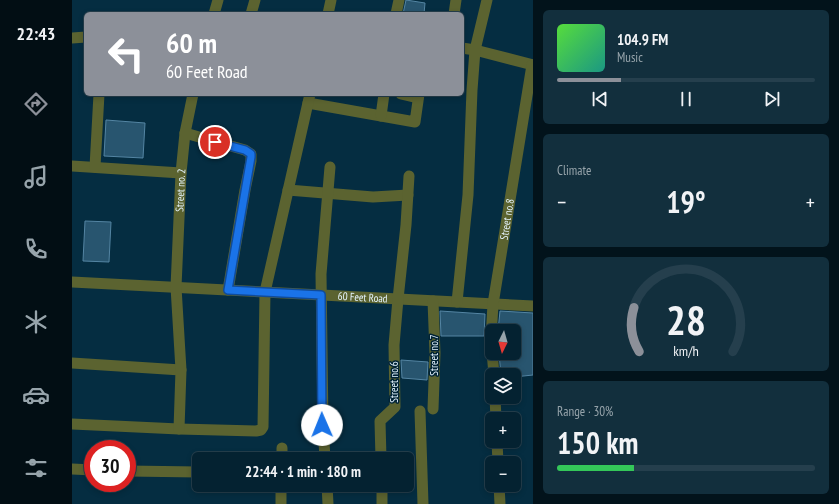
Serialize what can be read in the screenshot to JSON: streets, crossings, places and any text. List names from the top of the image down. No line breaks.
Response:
{"streets":{"street":["Street no. 2","Street no.8","60 Feet Road","Street no.7","Street no.6"]},"crossings":[["Street no. 2","60 Feet Road"],["Street no.8","60 Feet Road"],["60 Feet Road","Street no.7"],["60 Feet Road","Street no.6"]],"north":"bottom","page":{"tabs":"22:43","turn":["60 m","60 Feet Road"],"song":["104.9 FM","Music"],"tile":["Climate",["Range · 30%","150 km"]],"heat":["−","19°","+"],"map_buttons":["+","−"],"limit":"30","trip":"22:44 · 1 min · 180 m","gauge":["28","km/h"]}}
